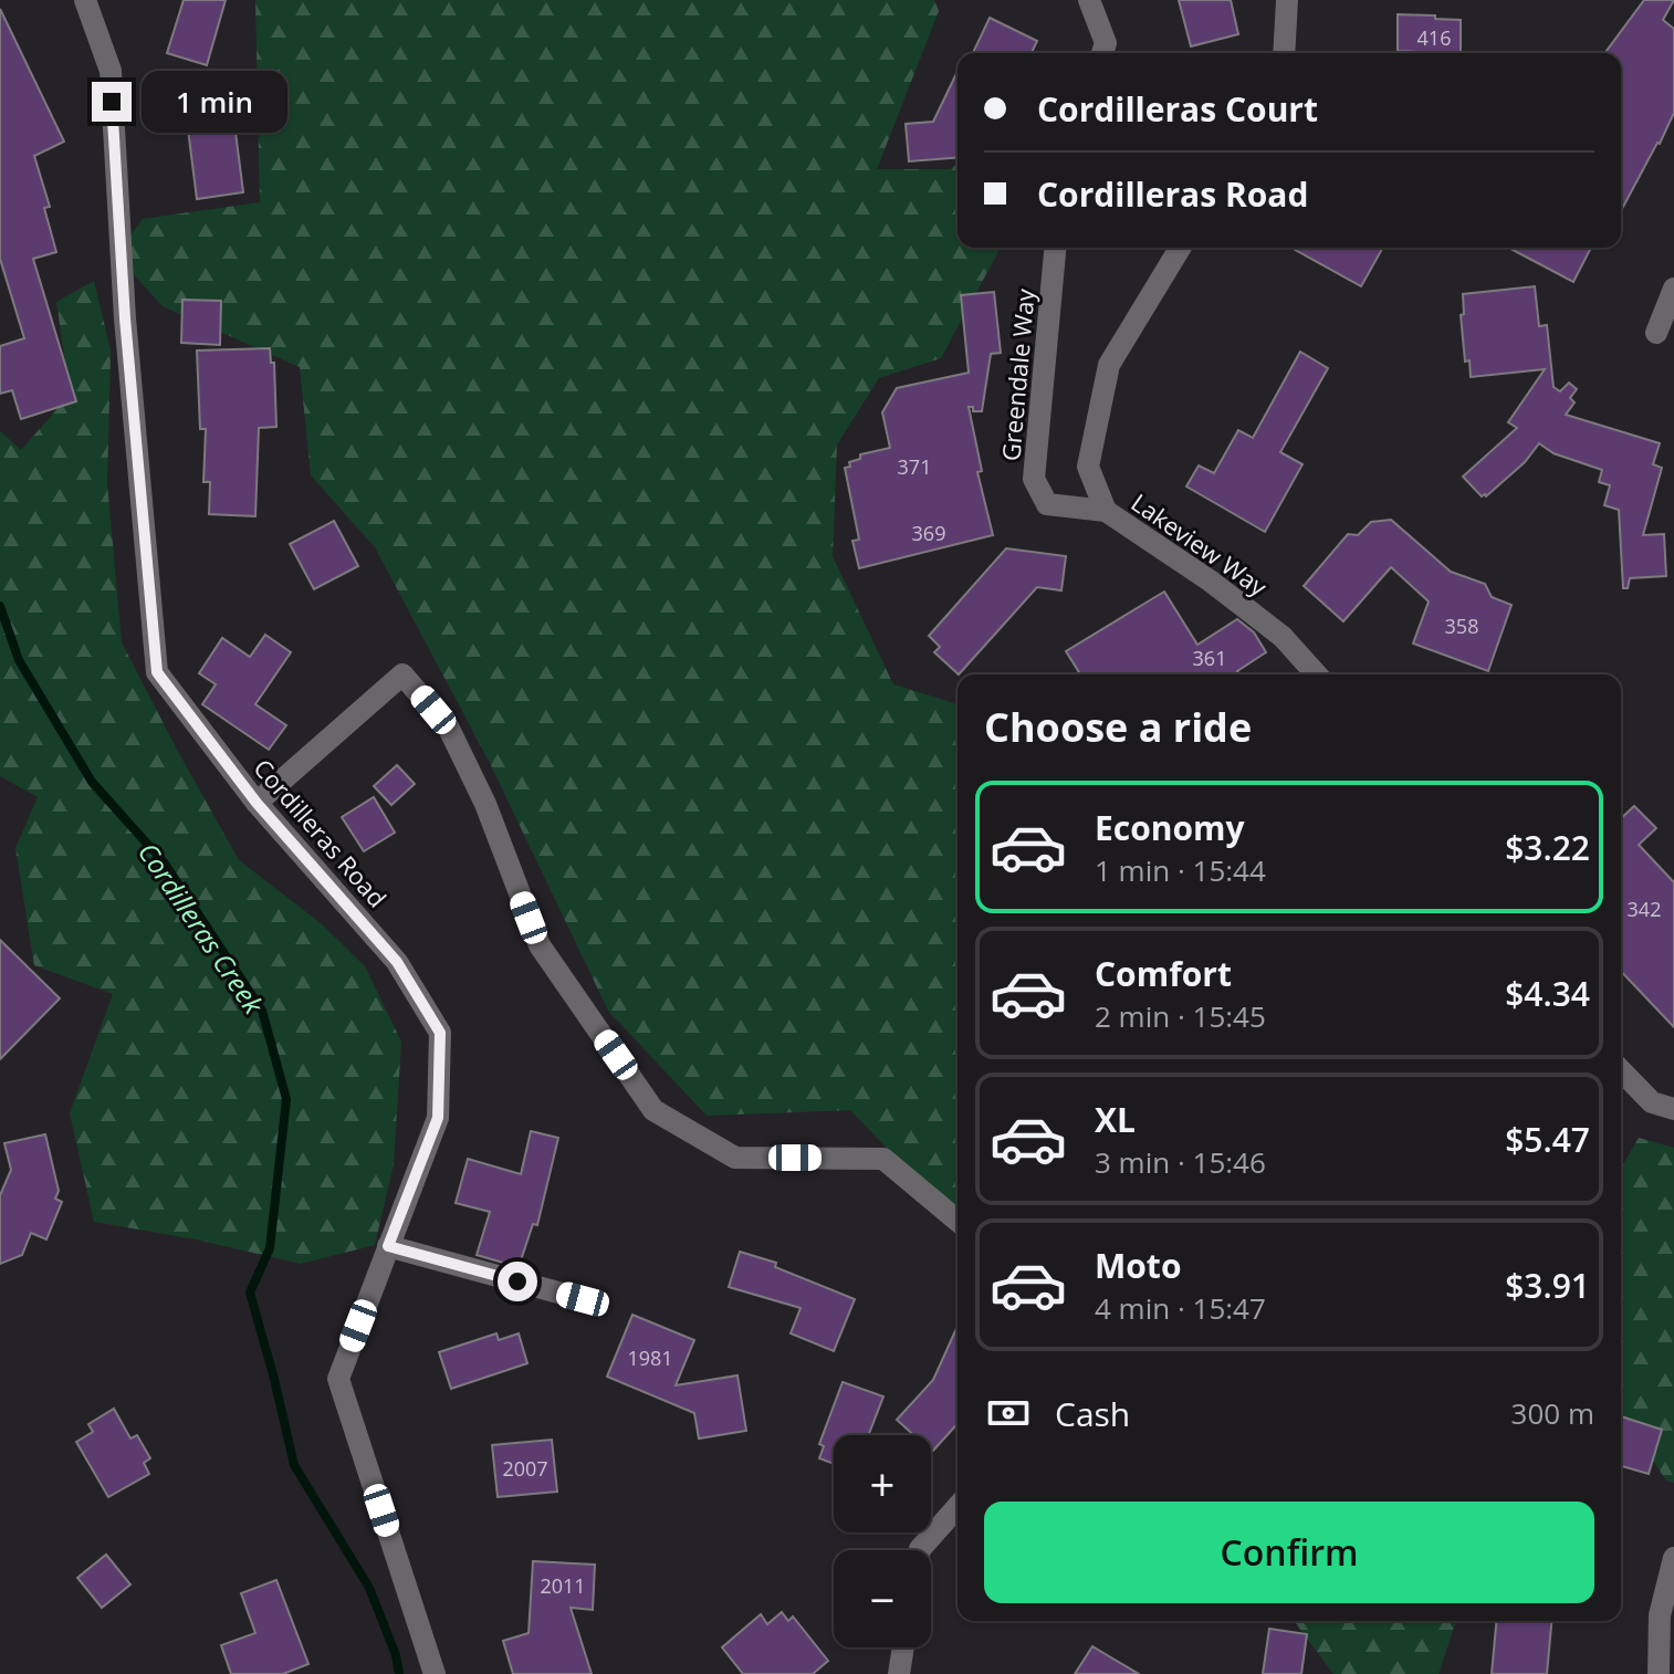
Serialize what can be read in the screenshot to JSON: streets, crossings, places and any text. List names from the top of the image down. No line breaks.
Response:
{"streets":{"street":["Greendale Way","Lakeview Way","Cordilleras Road"]},"crossings":[["Greendale Way","Lakeview Way"]],"water":["Cordilleras Creek"],"house_numbers":["416","371","369","358","361","342","1981","2007","2011"],"page":{"banner":["Cordilleras Court","Cordilleras Road"],"bubble":"1 min","heading":"Choose a ride","list":[{"name":"Economy","note":"1 min · 15:44","value":"$3.22"},{"name":"Comfort","note":"2 min · 15:45","value":"$4.34"},{"name":"XL","note":"3 min · 15:46","value":"$5.47"},{"name":"Moto","note":"4 min · 15:47","value":"$3.91"}],"pay":["Cash","300 m"],"map_buttons":["+","−"],"buttons":"Confirm"}}
